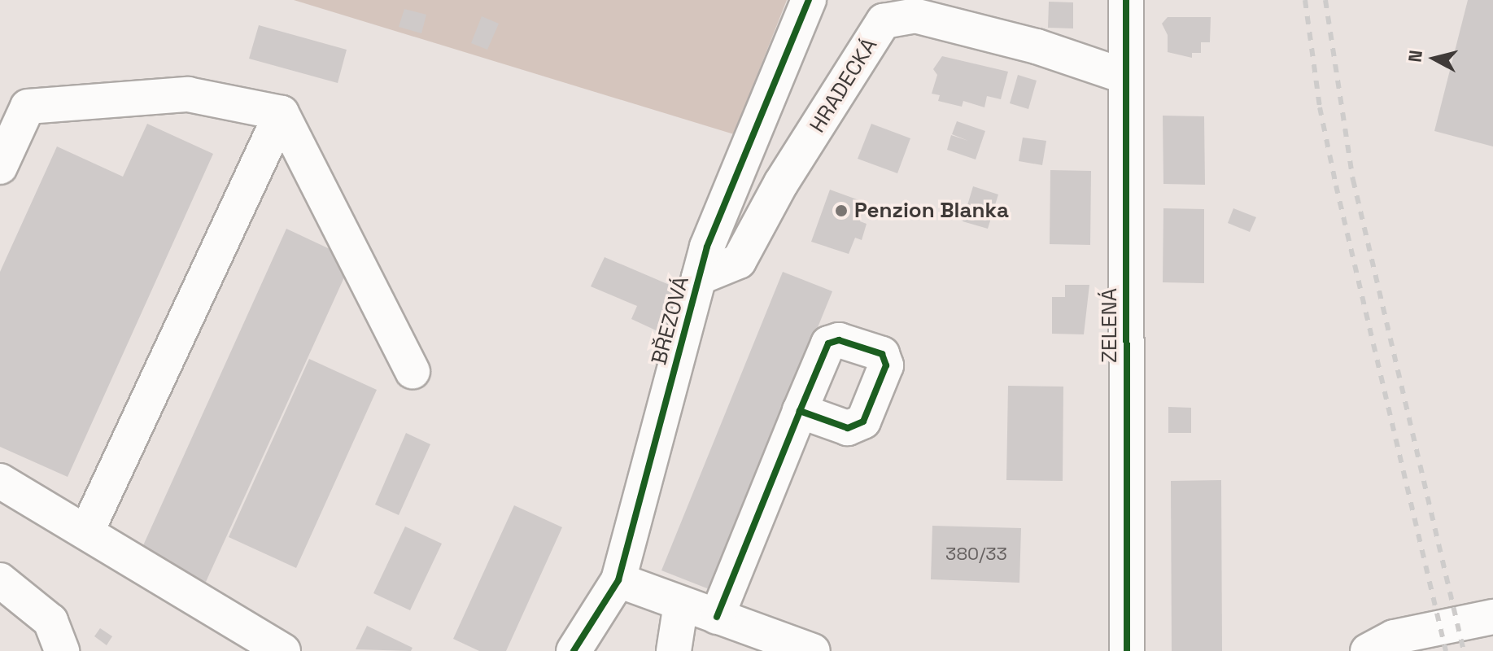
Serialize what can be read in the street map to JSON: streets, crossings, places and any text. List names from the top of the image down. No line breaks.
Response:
{"streets":{"street":["HRADECKÁ","BŘEZOVÁ","ZELENÁ"]},"crossings":[["HRADECKÁ","BŘEZOVÁ"],["HRADECKÁ","ZELENÁ"]],"places":["Penzion Blanka"],"house_numbers":["380/33"],"north":"left"}
